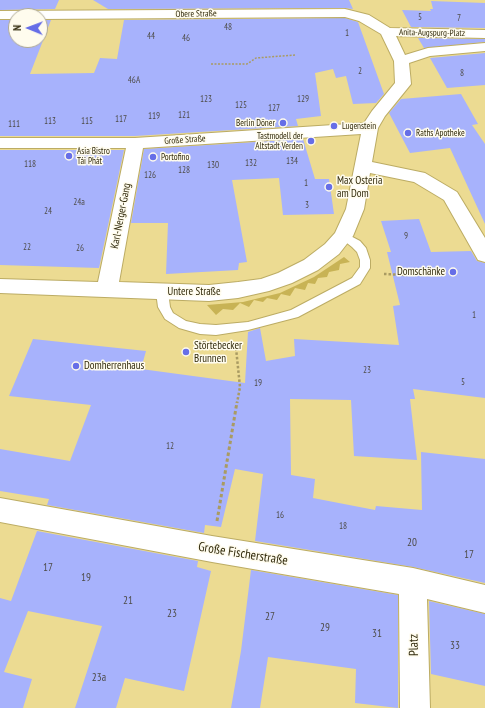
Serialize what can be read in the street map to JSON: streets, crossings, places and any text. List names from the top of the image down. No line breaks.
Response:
{"streets":{"street":["Obere Straße","Anita-Augspurg-Platz","Große Straße","Karl-Nerger-Gang","Untere Straße","Große Fischerstraße","Platz"]},"crossings":[["Obere Straße","Anita-Augspurg-Platz"],["Anita-Augspurg-Platz","Große Straße"],["Große Straße","Karl-Nerger-Gang"],["Karl-Nerger-Gang","Untere Straße"],["Große Fischerstraße","Platz"]],"places":["Berlin Döner","Lugenstein","Raths Apotheke","Tastmodell der Altstadt Verden","Asia Bistro Tái Phát","Portofino","Max Osteria am Dom","Domschänke","Störtebecker Brunnen","Domherrenhaus"],"house_numbers":["5","7","48","1","44","46","2","8","46A","123","129","125","127","121","119","117","113","115","111","134","132","118","130","128","126","1","24a","3","24","9","22","26","1","23","5","19","12","16","18","20","17","17","19","21","23","27","29","31","33","23a"],"north":"left"}
